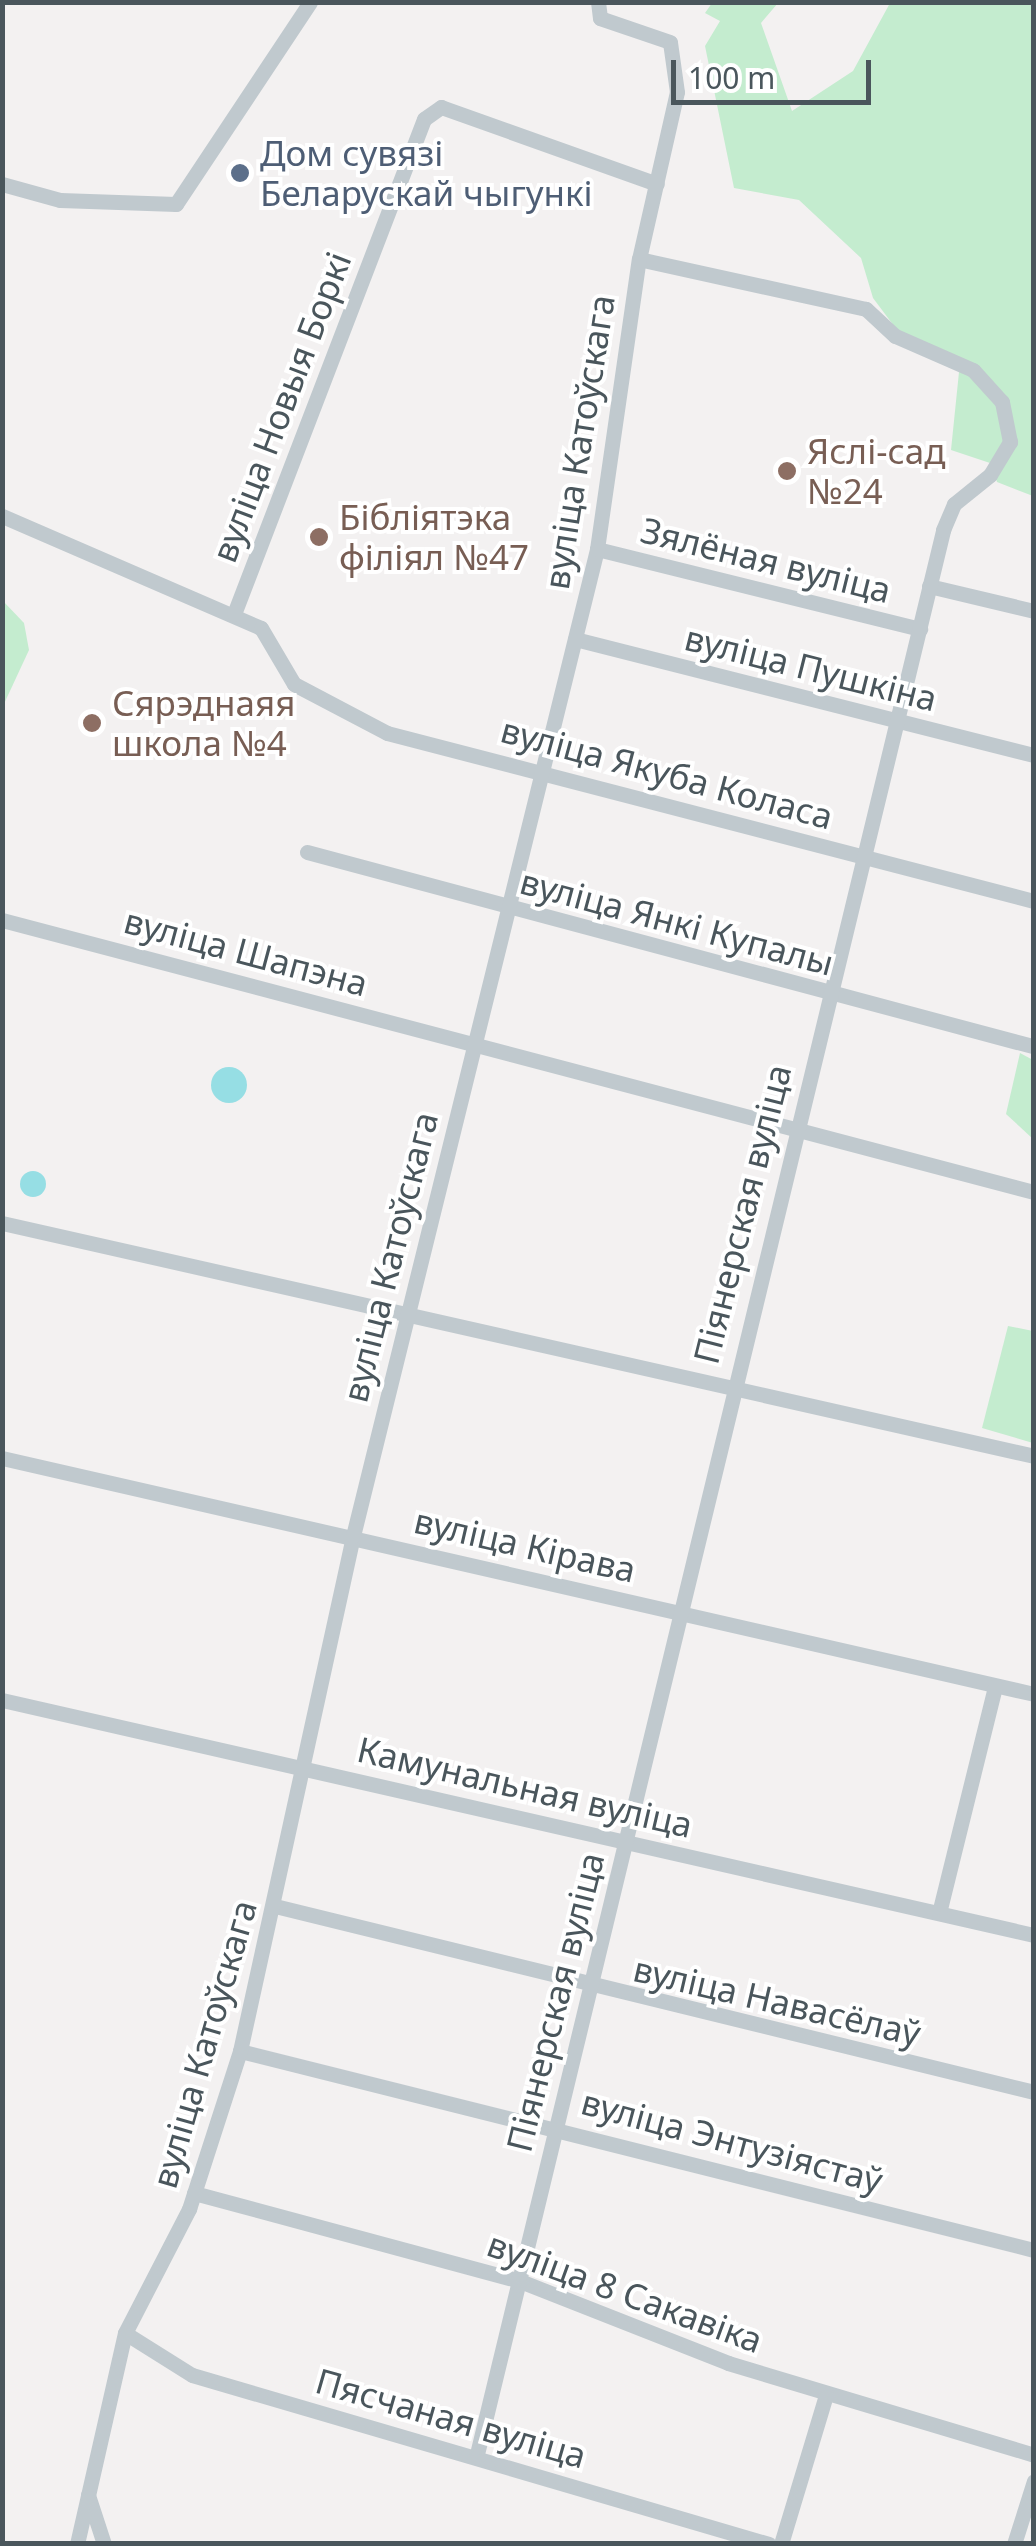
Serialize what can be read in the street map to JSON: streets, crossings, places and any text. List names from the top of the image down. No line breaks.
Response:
{"streets":{"street":["вуліца Новыя Боркі","вуліца Катоўскага","Зялёная вуліца","вуліца Пушкіна","вуліца Якуба Коласа","вуліца Янкі Купалы","вуліца Шапэна","Піянерская вуліца","вуліца Кірава","Камунальная вуліца","вуліца Навасёлаў","вуліца Энтузіястаў","вуліца 8 Сакавіка","Пясчаная вуліца"]},"crossings":[["вуліца Новыя Боркі","вуліца Катоўскага"],["вуліца Новыя Боркі","вуліца Якуба Коласа"],["вуліца Катоўскага","Зялёная вуліца"],["вуліца Катоўскага","вуліца Пушкіна"],["вуліца Катоўскага","вуліца Якуба Коласа"],["вуліца Катоўскага","вуліца Янкі Купалы"],["вуліца Катоўскага","вуліца Шапэна"],["вуліца Катоўскага","Піянерская вуліца"],["вуліца Катоўскага","вуліца Кірава"],["вуліца Катоўскага","Камунальная вуліца"],["вуліца Катоўскага","вуліца Навасёлаў"],["вуліца Катоўскага","вуліца Энтузіястаў"],["вуліца Катоўскага","вуліца 8 Сакавіка"],["вуліца Катоўскага","Пясчаная вуліца"],["Зялёная вуліца","Піянерская вуліца"],["вуліца Пушкіна","Піянерская вуліца"],["вуліца Якуба Коласа","Піянерская вуліца"],["вуліца Янкі Купалы","Піянерская вуліца"],["вуліца Шапэна","Піянерская вуліца"],["Піянерская вуліца","вуліца Кірава"],["Піянерская вуліца","Камунальная вуліца"],["Піянерская вуліца","вуліца Навасёлаў"],["Піянерская вуліца","вуліца Энтузіястаў"],["Піянерская вуліца","вуліца 8 Сакавіка"],["Піянерская вуліца","Пясчаная вуліца"]],"places":["Дом сувязі Беларускай чыгункі","Яслі-сад №24","Бібліятэка філіял №47","Сярэднаяя школа №4"],"scale_bar":"100 m"}
